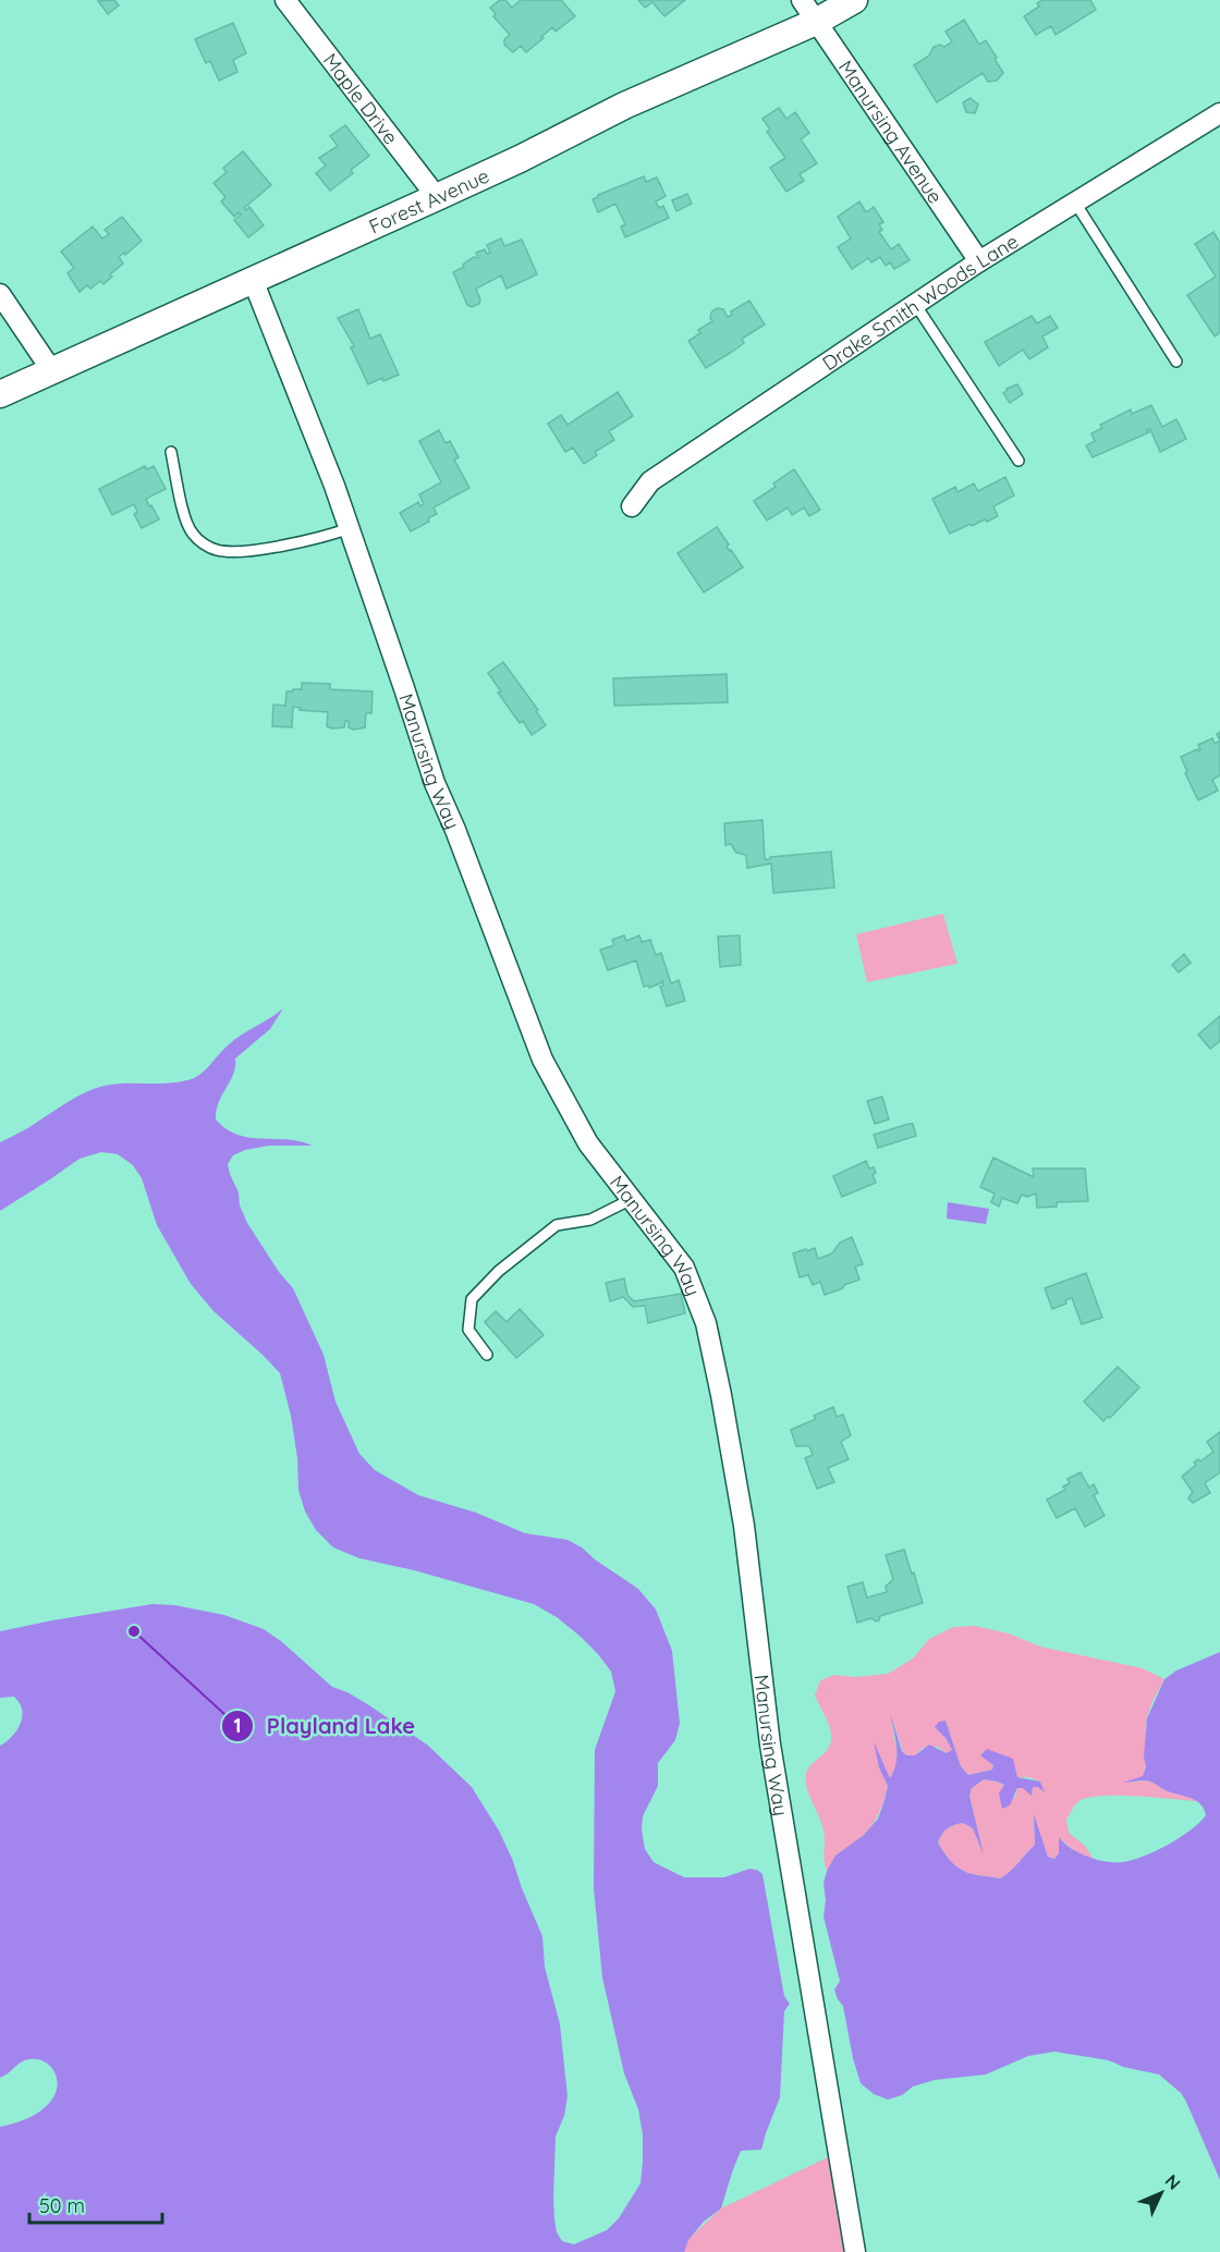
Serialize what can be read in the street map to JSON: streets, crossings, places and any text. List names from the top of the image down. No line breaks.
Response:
{"streets":{"street":["Maple Drive","Manursing Avenue","Forest Avenue","Drake Smith Woods Lane","Manursing Way"]},"crossings":[["Maple Drive","Forest Avenue"],["Manursing Avenue","Forest Avenue"],["Manursing Avenue","Drake Smith Woods Lane"],["Forest Avenue","Manursing Way"]],"places":["Playland Lake"],"scale_bar":"50 m","north":"top right"}
